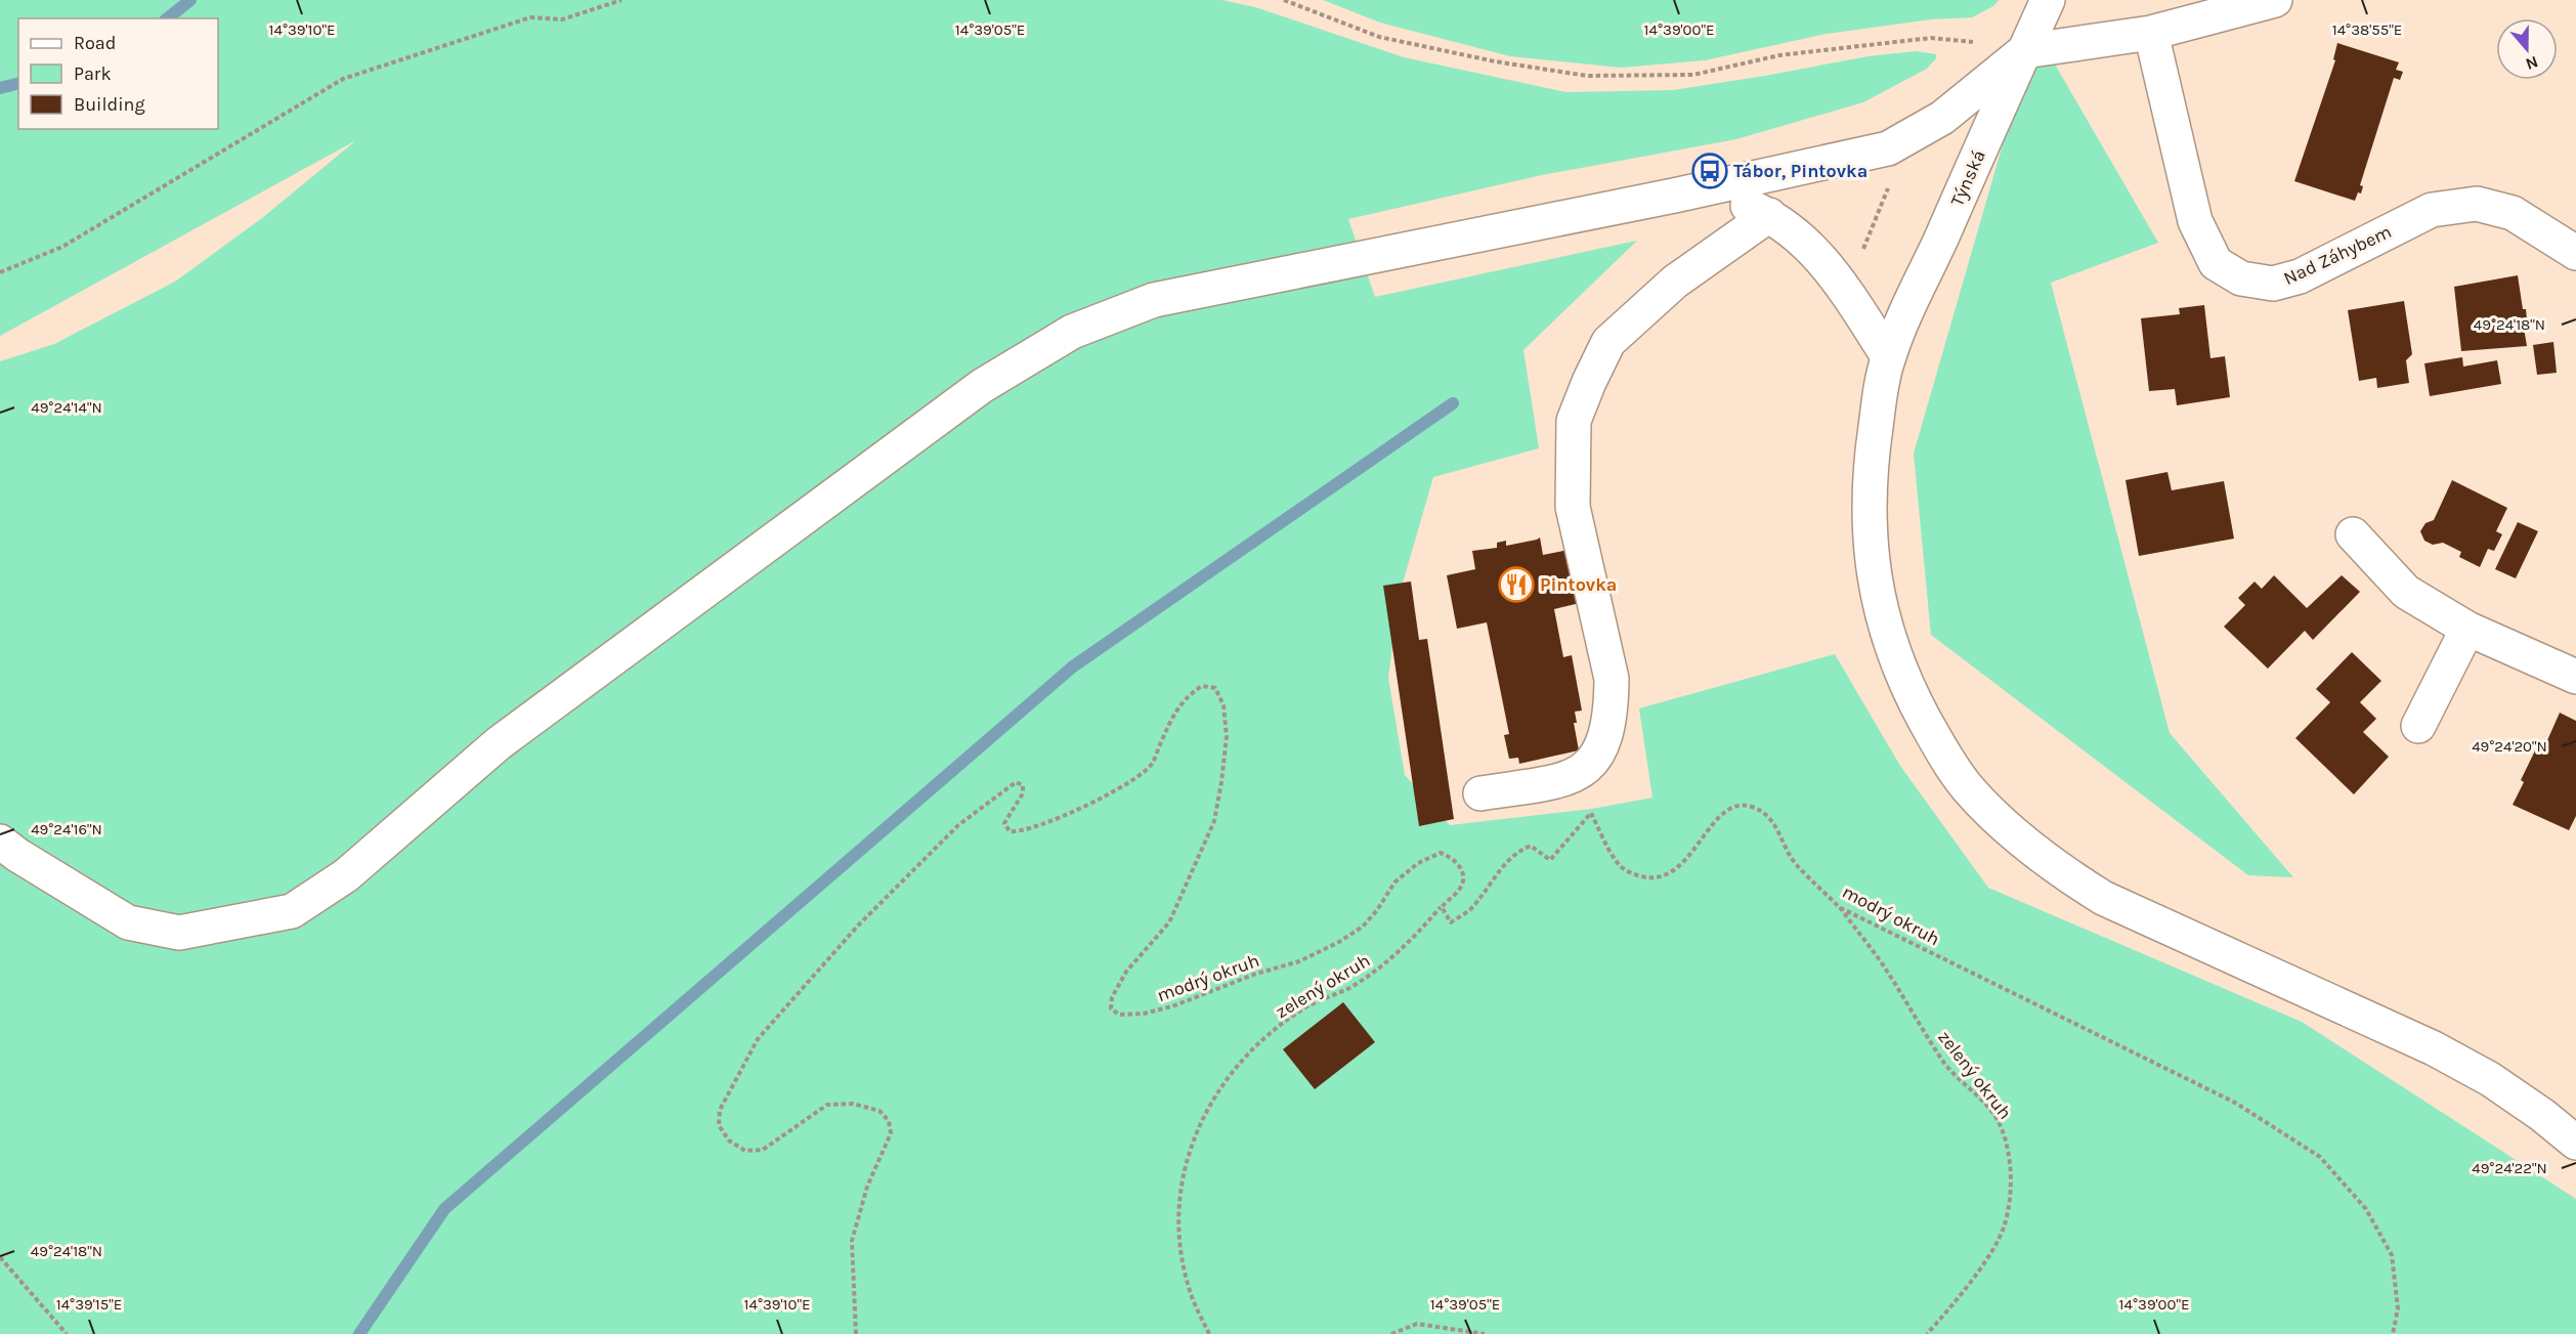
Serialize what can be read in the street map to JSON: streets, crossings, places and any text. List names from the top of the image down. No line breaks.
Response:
{"streets":{"street":["Týnská","Nad Záhybem"],"path":["modrý okruh","zelený okruh"]},"crossings":[["modrý okruh","zelený okruh"]],"places":{"bus stop":["Tábor, Pintovka"],"restaurant":["Pintovka"]},"legend":["Road","Park","Building"],"north":"bottom","coordinates":["14°39'10\"E","14°39'05\"E","14°39'00\"E","14°38'55\"E","49°24'18\"N","49°24'14\"N","49°24'20\"N","49°24'16\"N","49°24'22\"N","14°39'15\"E"]}
